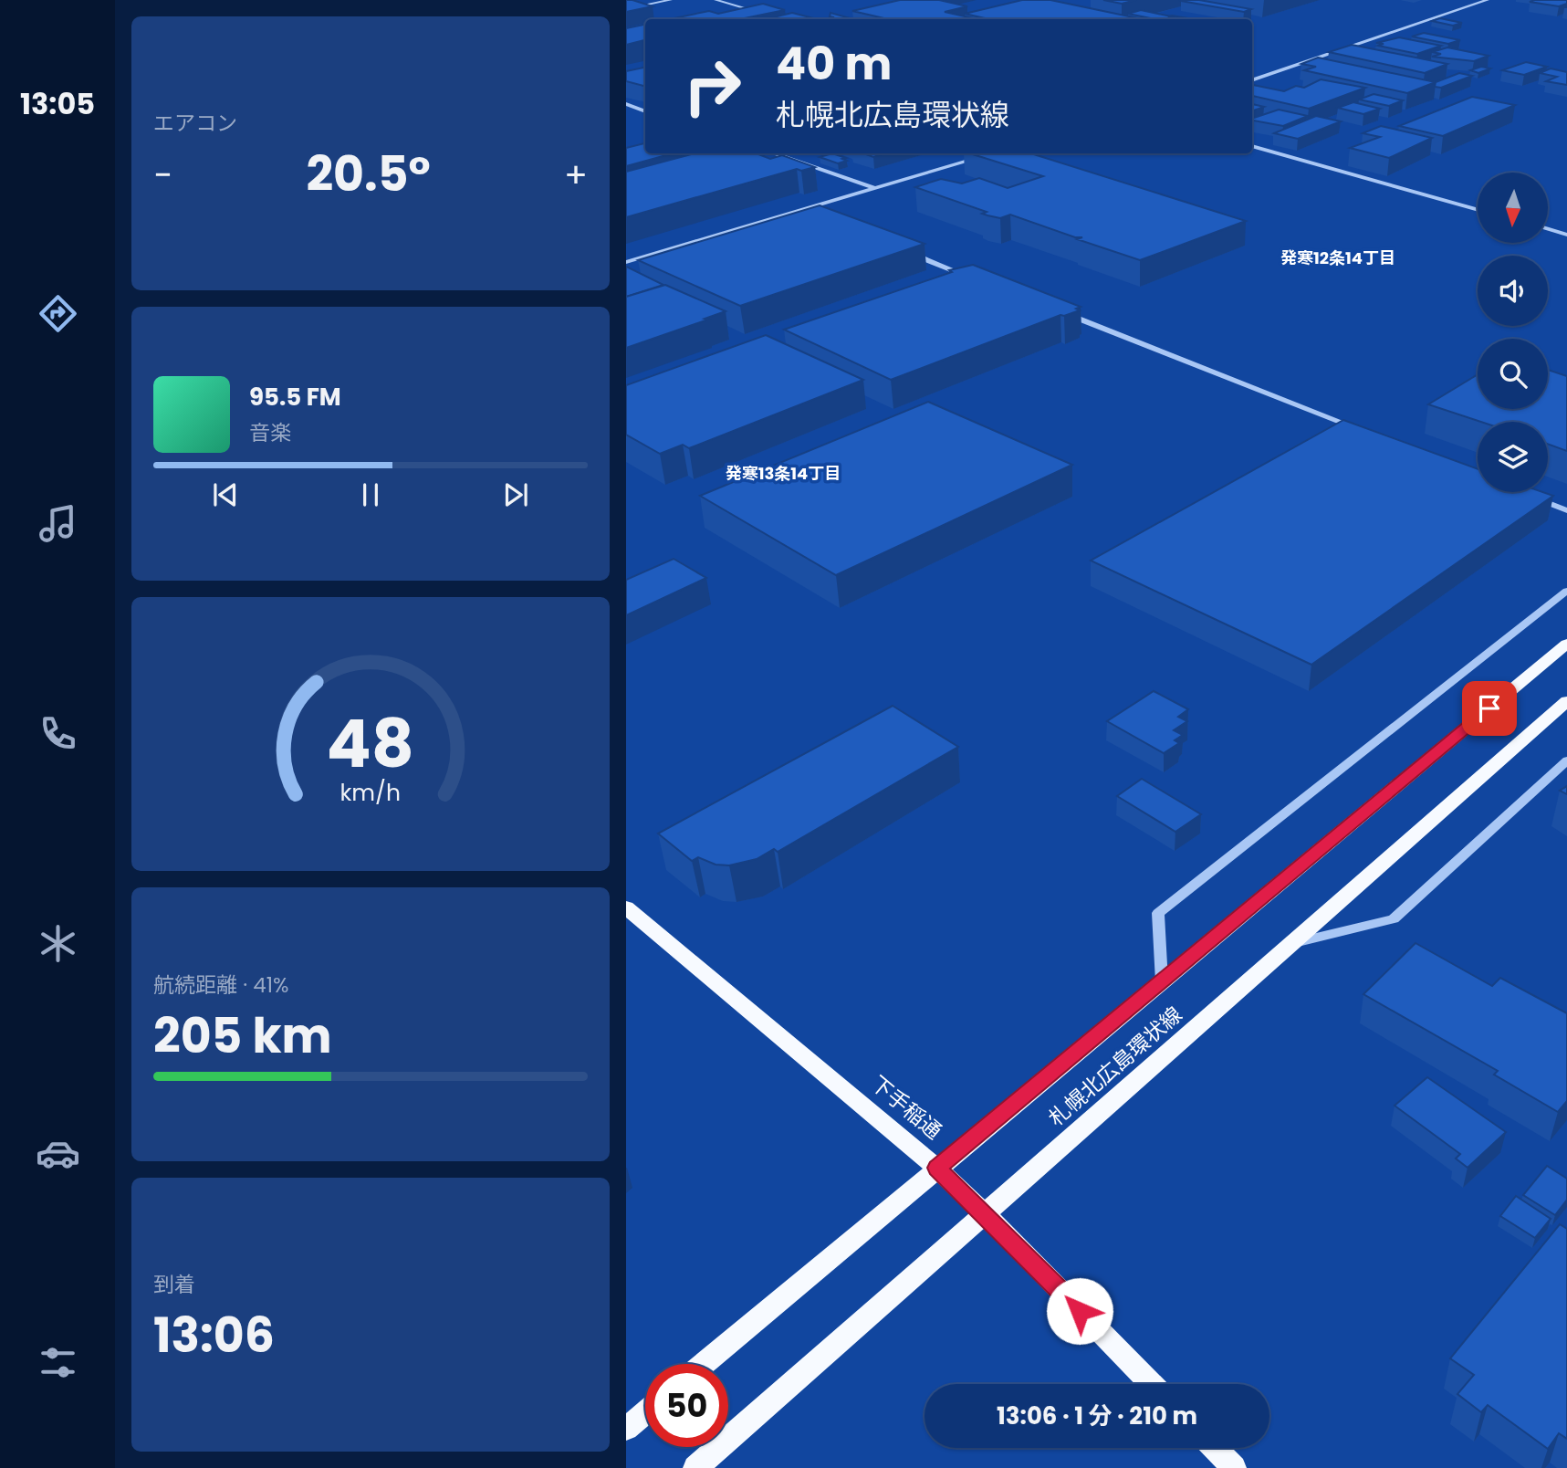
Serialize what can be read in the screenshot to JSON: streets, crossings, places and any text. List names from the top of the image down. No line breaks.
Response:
{"streets":{"main road":["札幌北広島環状線","下手稲通"]},"crossings":[["札幌北広島環状線","下手稲通"]],"districts":["発寒12条14丁目","発寒13条14丁目"],"north":"bottom","page":{"tabs":"13:05","tile":["エアコン",["航続距離 · 41%","205 km"],["到着","13:06"]],"turn":["40 m","札幌北広島環状線"],"heat":["−","20.5°","+"],"song":["95.5 FM","音楽"],"limit":"50","trip":"13:06 · 1 分 · 210 m","gauge":["48","km/h"]}}
